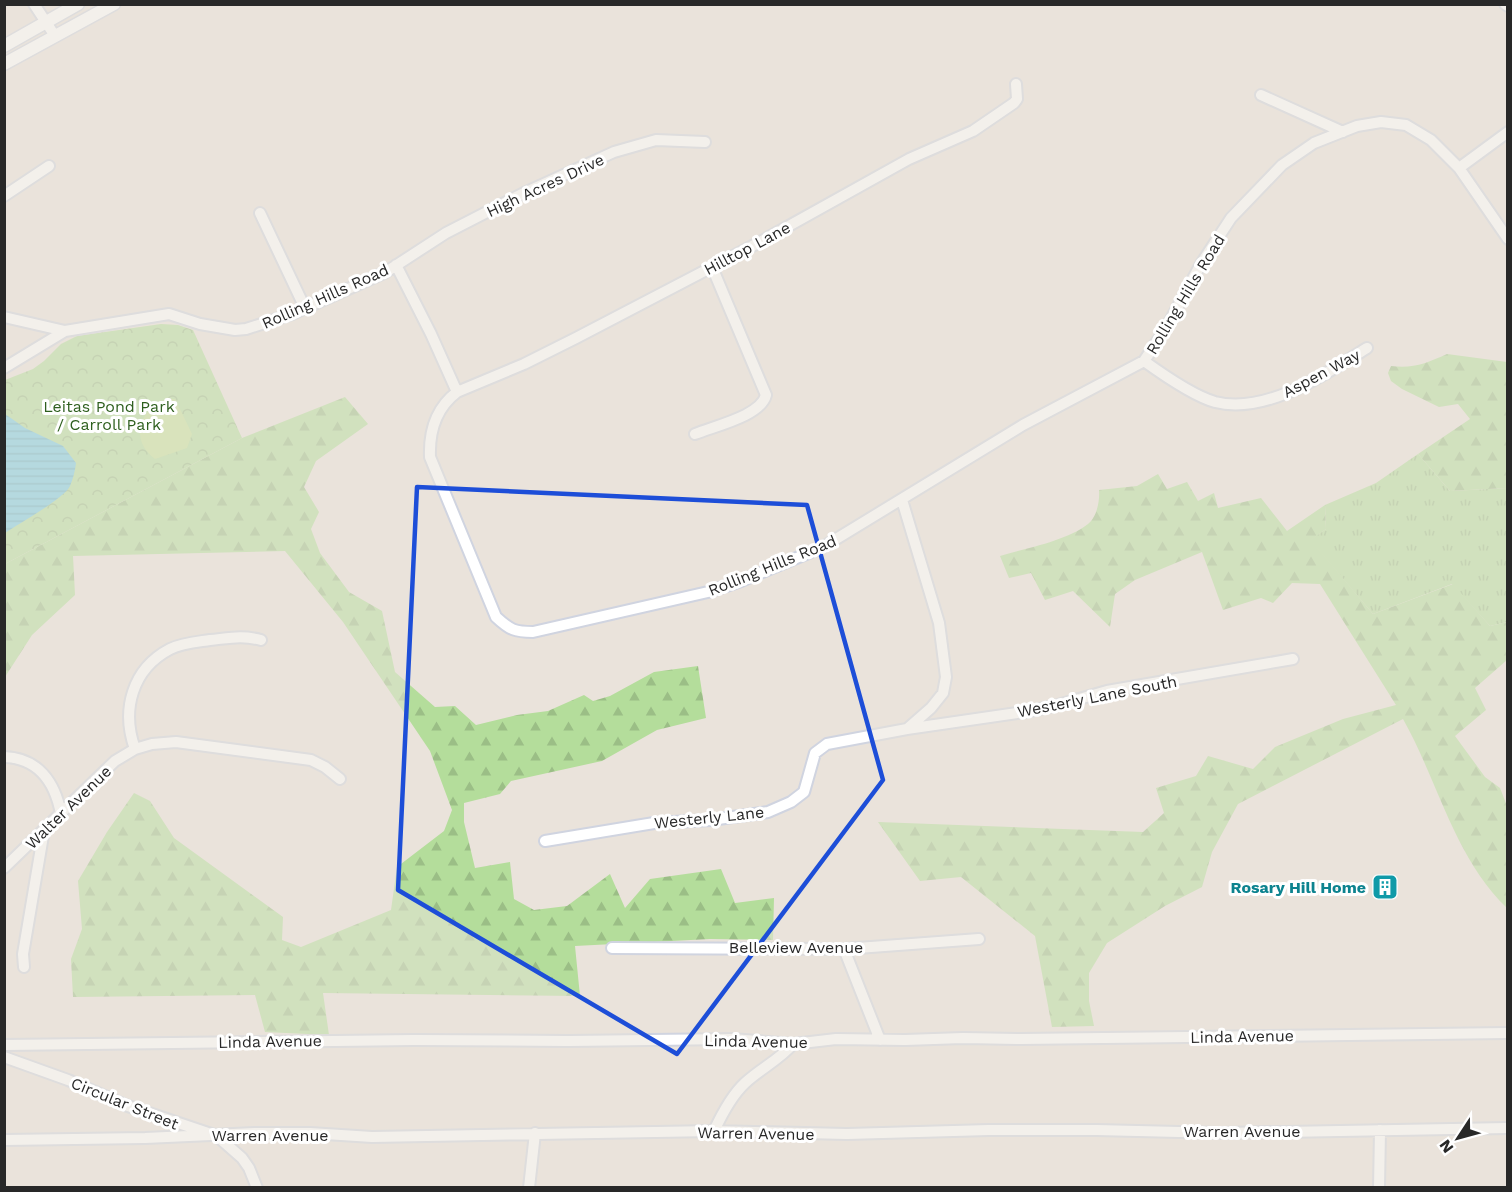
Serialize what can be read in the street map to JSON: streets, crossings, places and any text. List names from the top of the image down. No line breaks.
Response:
{"streets":{"street":["High Acres Drive","Hilltop Lane","Rolling Hills Road","Aspen Way","Westerly Lane South","Walter Avenue","Westerly Lane","Belleview Avenue","Linda Avenue","Circular Street","Warren Avenue"]},"crossings":[["High Acres Drive","Rolling Hills Road"],["Hilltop Lane","Rolling Hills Road"],["Rolling Hills Road","Aspen Way"],["Rolling Hills Road","Westerly Lane"],["Westerly Lane South","Westerly Lane"],["Circular Street","Warren Avenue"]],"parks":["Leitas Pond Park / Carroll Park"],"places":{"building":["Rosary Hill Home"]},"north":"bottom left"}
